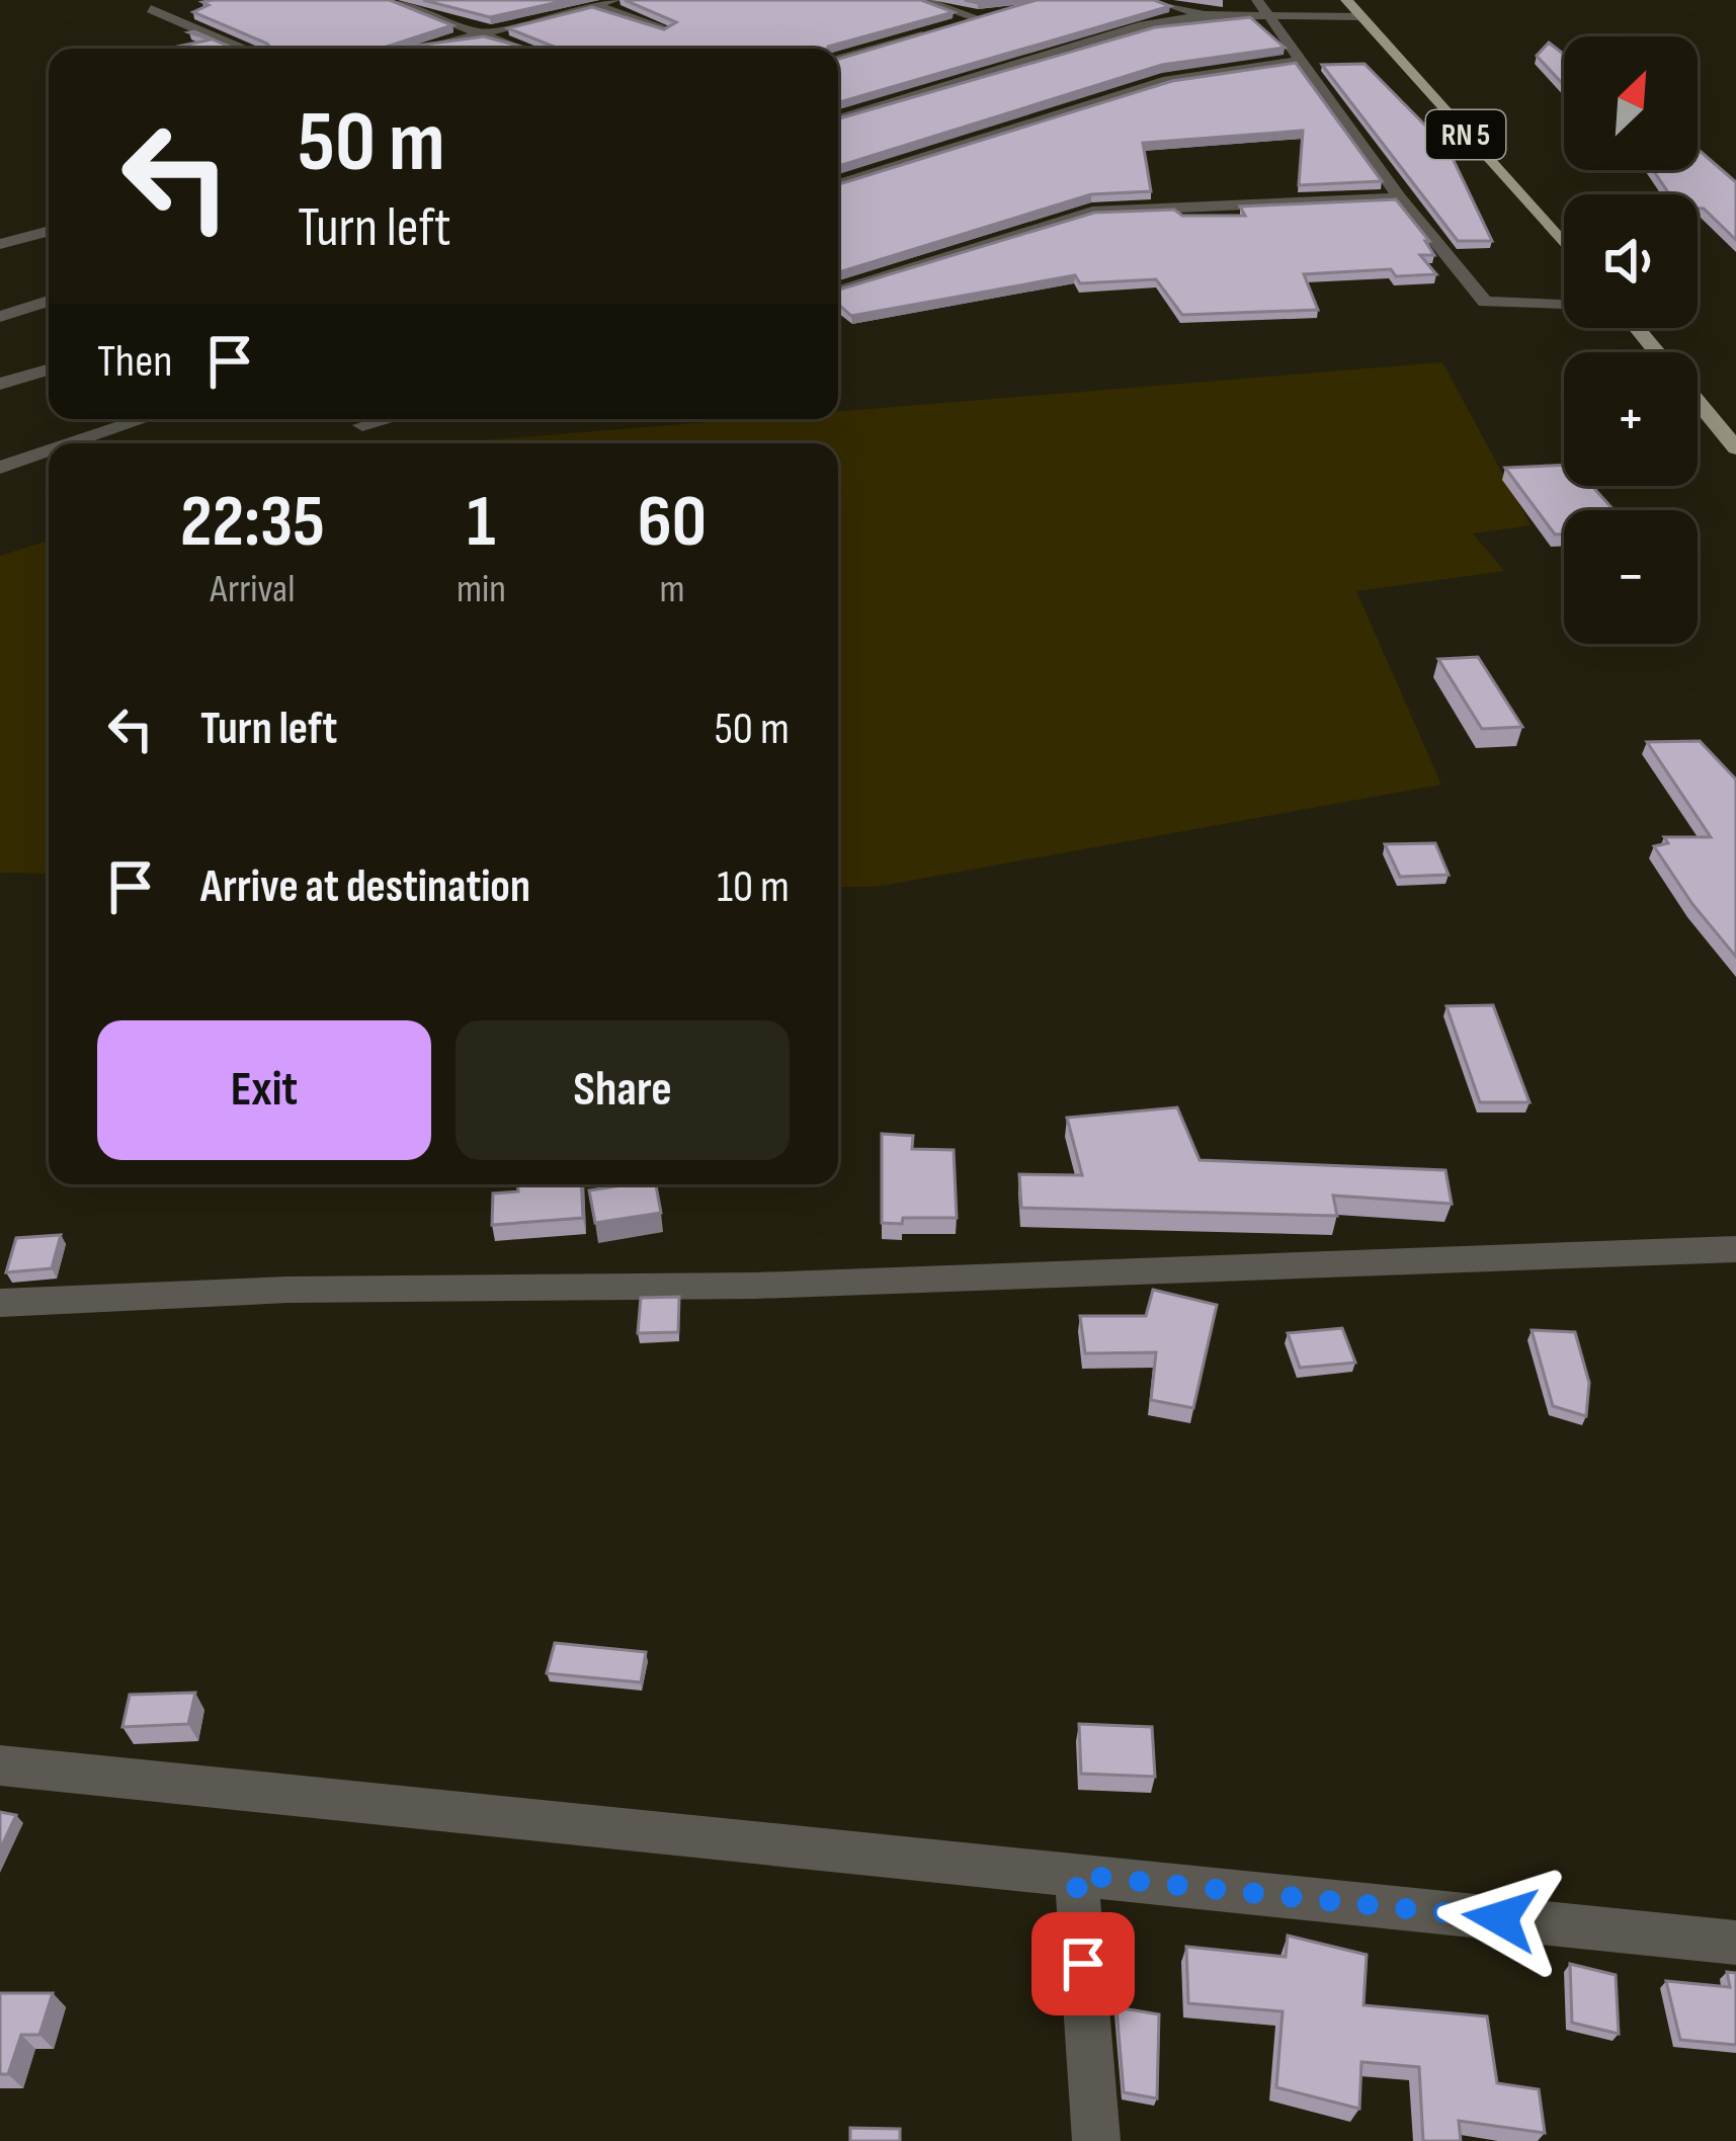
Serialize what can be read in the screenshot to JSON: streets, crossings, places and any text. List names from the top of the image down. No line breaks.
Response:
{"streets":{"main road":["RN 5"]},"north":"top right","page":{"map_buttons":["+","−"],"turn":["50 m","Turn left"],"then":"Then","eta":["22:35","Arrival","1","min","60","m"],"list":[{"name":"Turn left","value":"50 m"},{"name":"Arrive at destination","value":"10 m"}],"buttons":["Exit","Share"]}}
